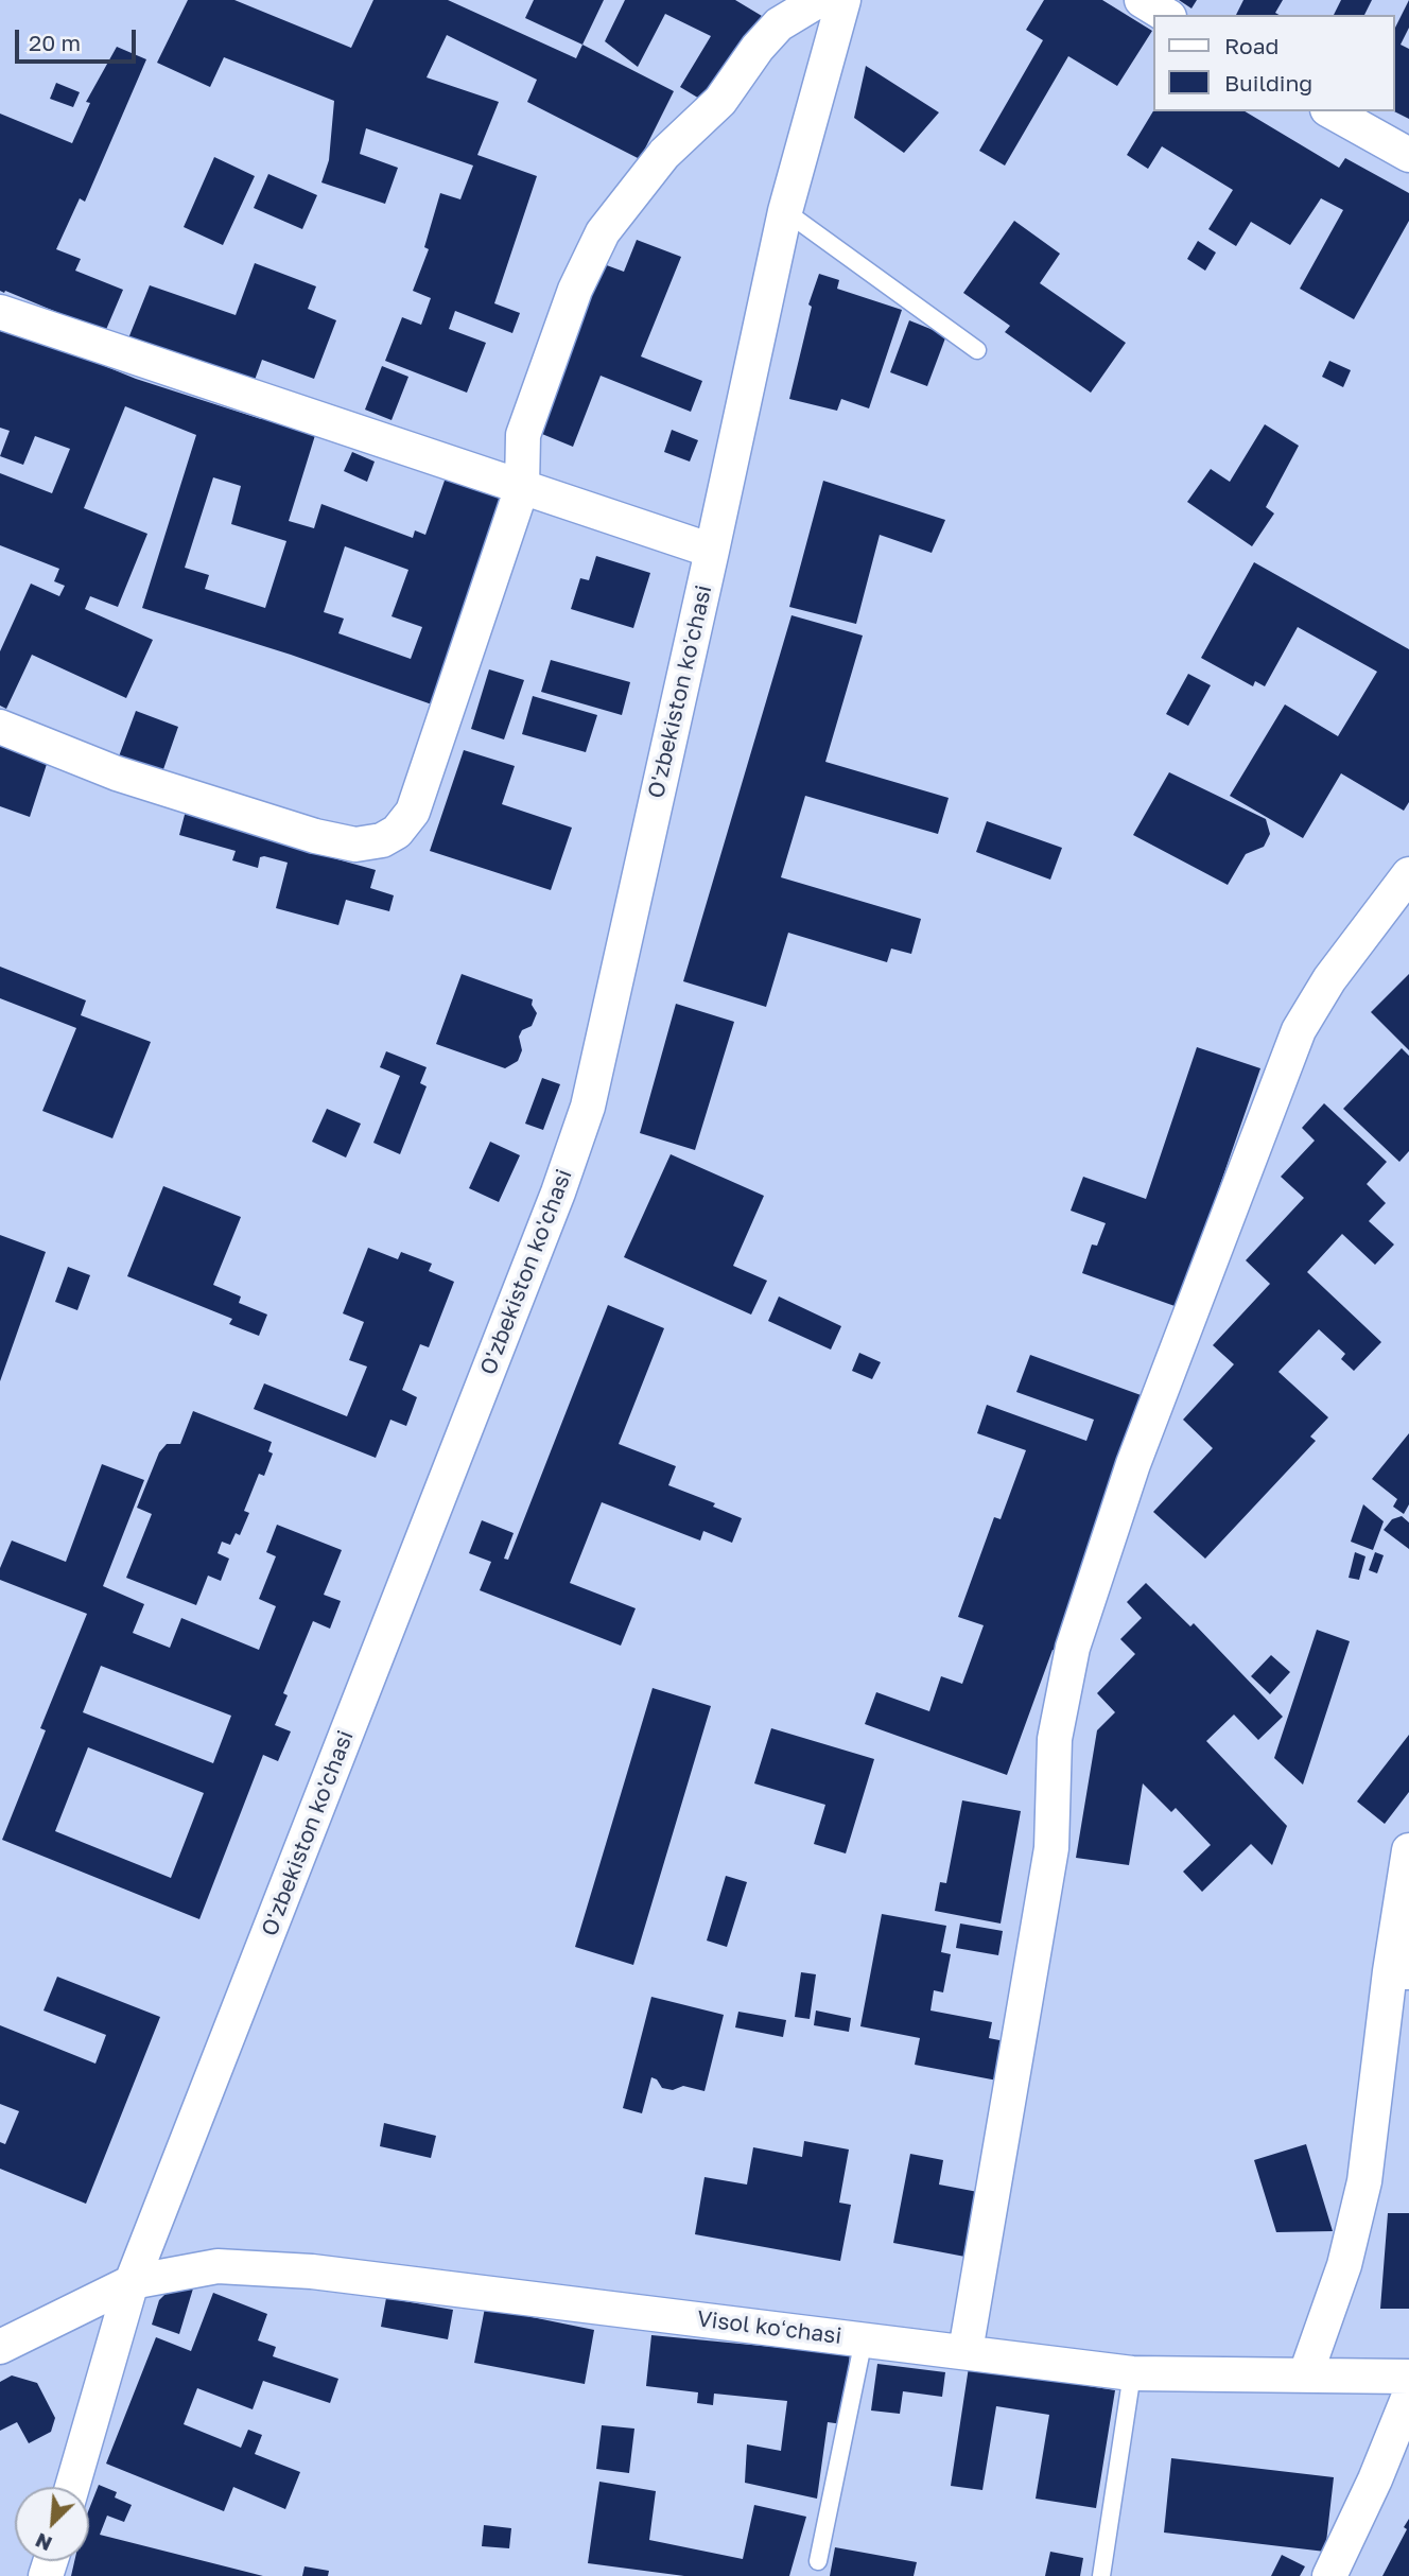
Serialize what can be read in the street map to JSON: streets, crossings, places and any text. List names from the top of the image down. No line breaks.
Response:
{"streets":{"street":["O'zbekiston ko'chasi","Visol koʻchasi"]},"crossings":[["O'zbekiston ko'chasi","Visol koʻchasi"]],"legend":["Road","Building"],"scale_bar":"20 m","north":"bottom left"}
